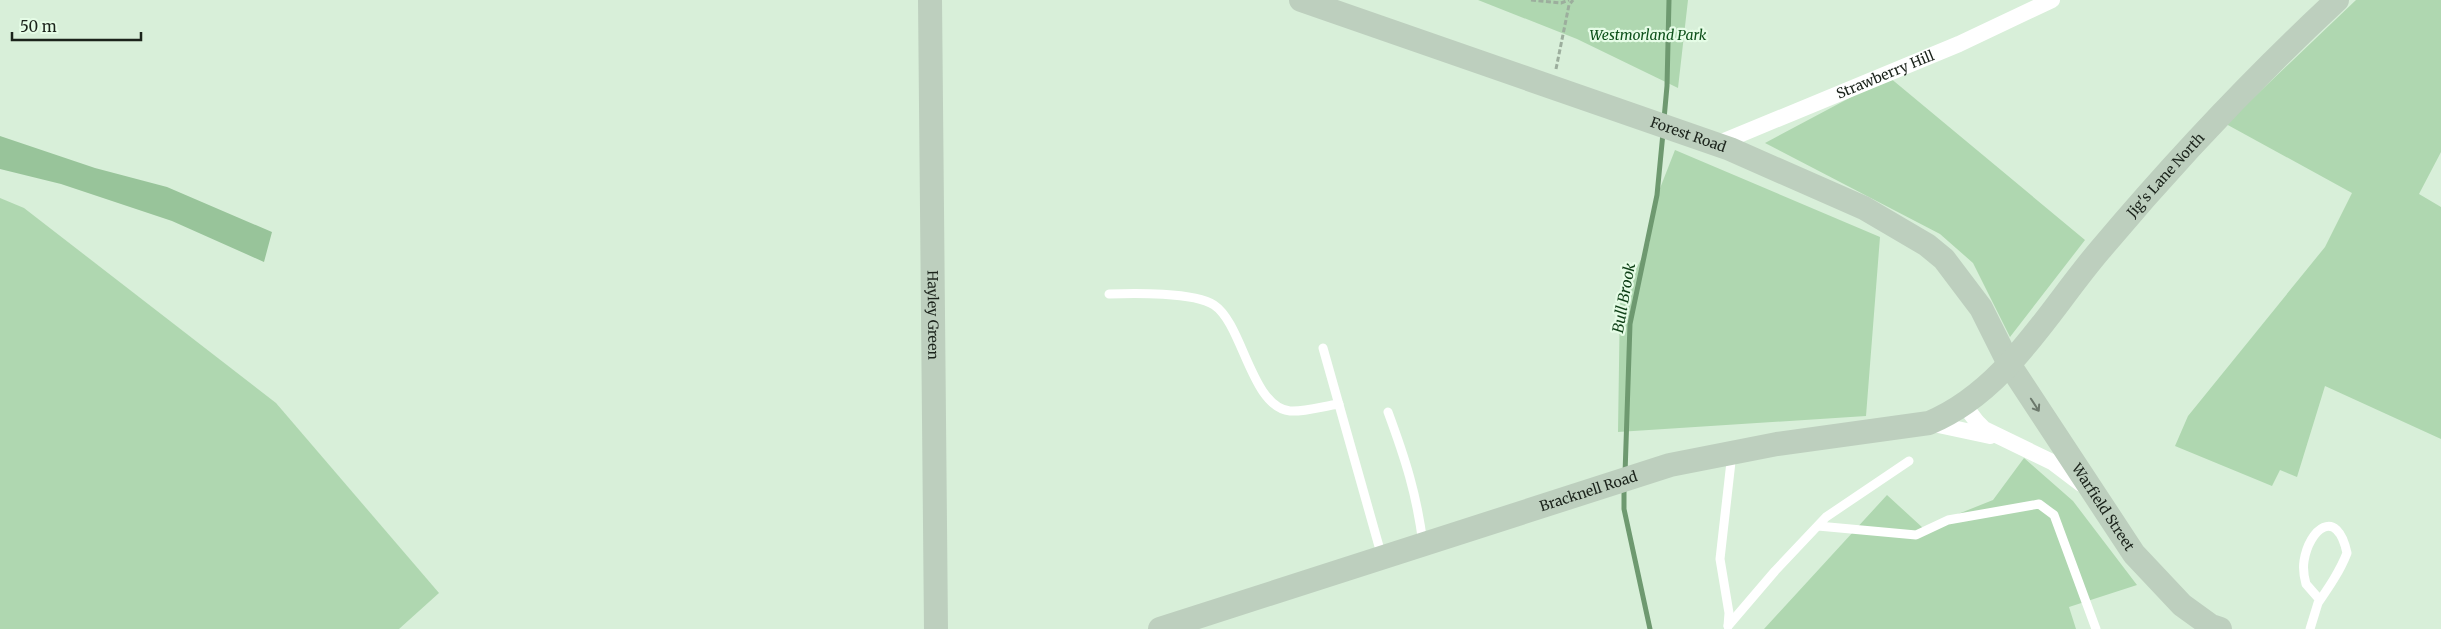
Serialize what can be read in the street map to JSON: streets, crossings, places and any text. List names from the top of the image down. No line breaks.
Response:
{"streets":{"main road":["Forest Road","Jig's Lane North","Hayley Green","Bracknell Road","Warfield Street"],"street":["Strawberry Hill"]},"crossings":[["Strawberry Hill","Forest Road"],["Forest Road","Jig's Lane North"],["Forest Road","Bracknell Road"],["Forest Road","Warfield Street"],["Jig's Lane North","Bracknell Road"],["Jig's Lane North","Warfield Street"],["Bracknell Road","Warfield Street"]],"one_way":["Warfield Street"],"water":["Bull Brook"],"parks":["Westmorland Park"],"scale_bar":"50 m"}
